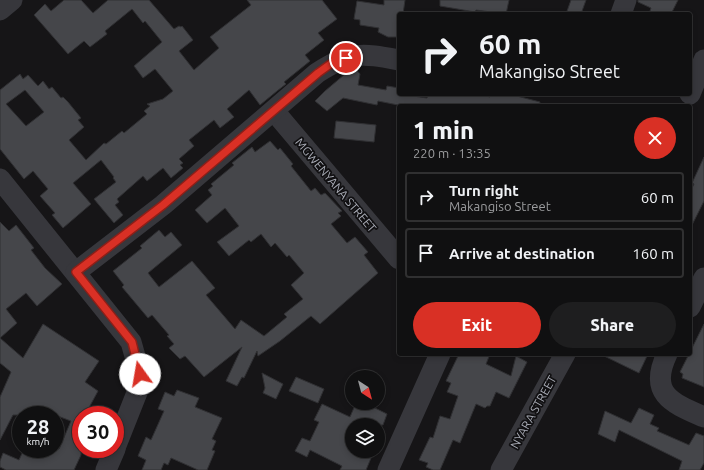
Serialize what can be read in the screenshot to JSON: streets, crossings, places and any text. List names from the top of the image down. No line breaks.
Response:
{"streets":{"street":["MGWENYANA STREET","NYARA STREET"]},"north":"bottom right","page":{"turn":["60 m","Makangiso Street"],"heading":["1 min","220 m · 13:35"],"list":[{"name":"Turn right","note":"Makangiso Street","value":"60 m"},{"name":"Arrive at destination","value":"160 m"}],"buttons":["Exit","Share"],"speed":"28 km/h","limit":"30"}}
